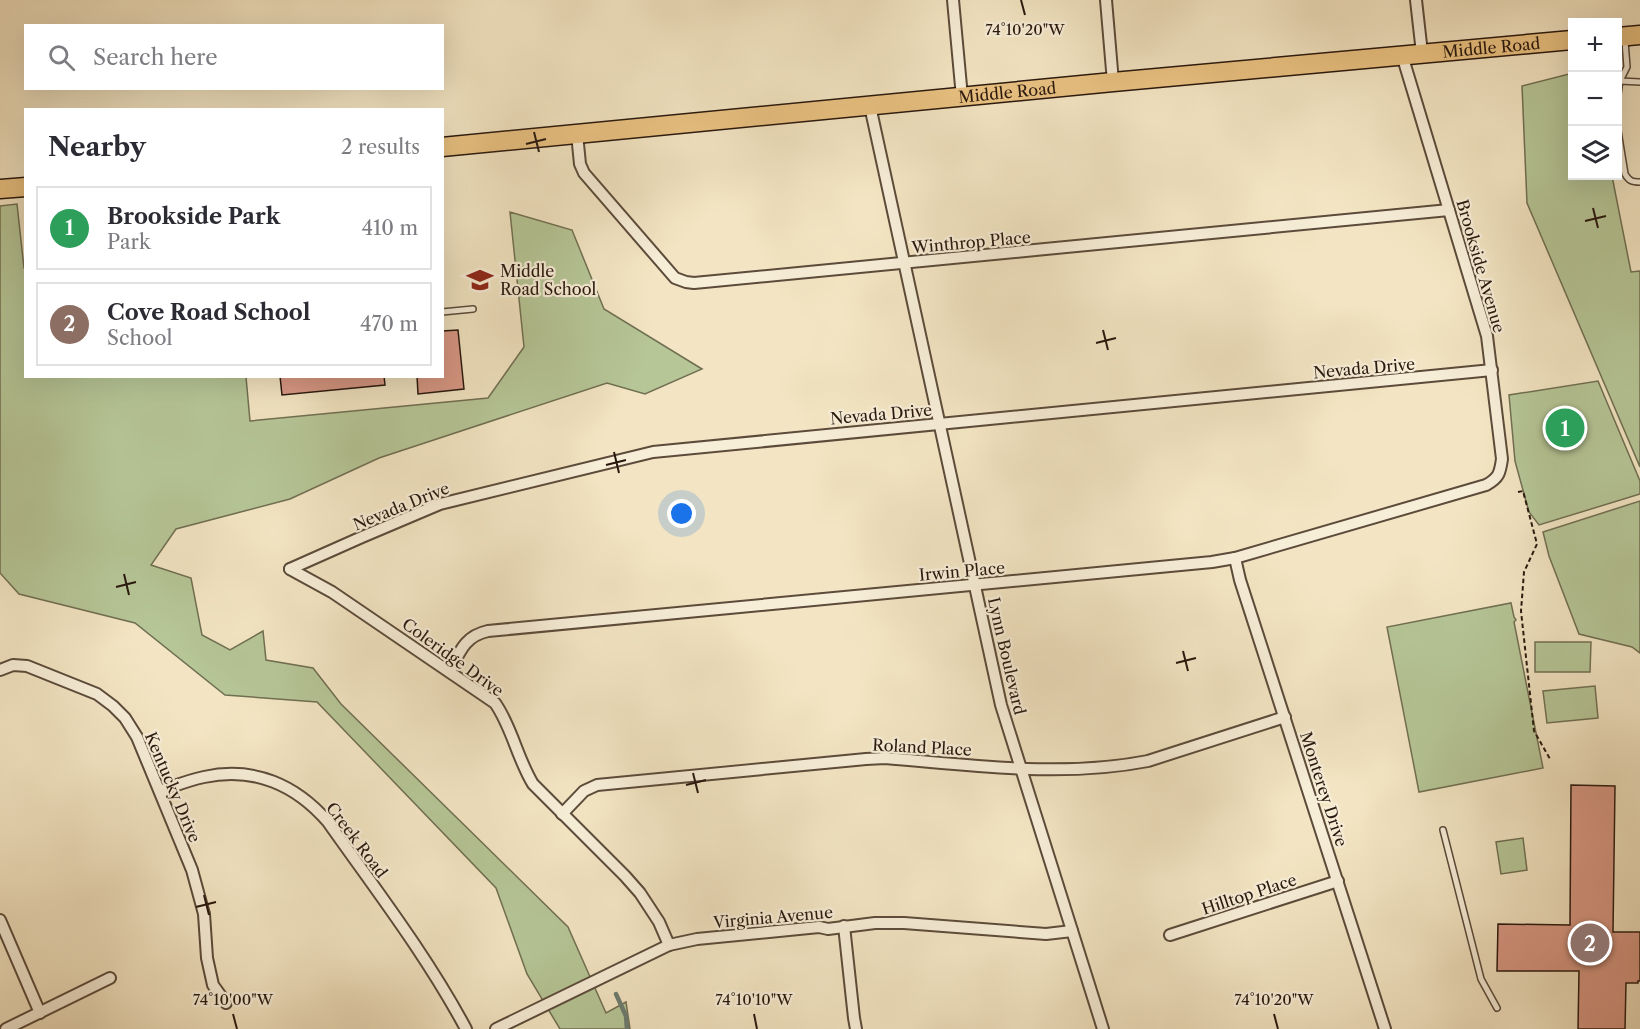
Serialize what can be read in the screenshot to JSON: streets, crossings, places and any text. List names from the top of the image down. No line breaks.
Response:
{"streets":{"main road":["Middle Road"],"street":["Winthrop Place","Brookside Avenue","Nevada Drive","Irwin Place","Lynn Boulevard","Coleridge Drive","Roland Place","Kentucky Drive","Monterey Drive","Creek Road","Hilltop Place","Virginia Avenue"]},"crossings":[["Middle Road","Winthrop Place"],["Middle Road","Brookside Avenue"],["Middle Road","Lynn Boulevard"],["Winthrop Place","Brookside Avenue"],["Winthrop Place","Lynn Boulevard"],["Brookside Avenue","Nevada Drive"],["Brookside Avenue","Irwin Place"],["Nevada Drive","Lynn Boulevard"],["Nevada Drive","Coleridge Drive"],["Irwin Place","Lynn Boulevard"],["Irwin Place","Coleridge Drive"],["Irwin Place","Monterey Drive"],["Lynn Boulevard","Roland Place"],["Lynn Boulevard","Virginia Avenue"],["Coleridge Drive","Roland Place"],["Coleridge Drive","Virginia Avenue"],["Roland Place","Monterey Drive"],["Kentucky Drive","Creek Road"],["Monterey Drive","Hilltop Place"]],"places":{"school or university":["Middle Road School"]},"page":{"map_buttons":["+","−"],"search":"Search here","heading":["Nearby","2 results"],"list":[{"mark":"1","name":"Brookside Park","note":"Park","value":"410 m"},{"mark":"2","name":"Cove Road School","note":"School","value":"470 m"}],"pins":["1","2"]},"coordinates":["74°10'20\"W","74°10'00\"W","74°10'10\"W"]}
